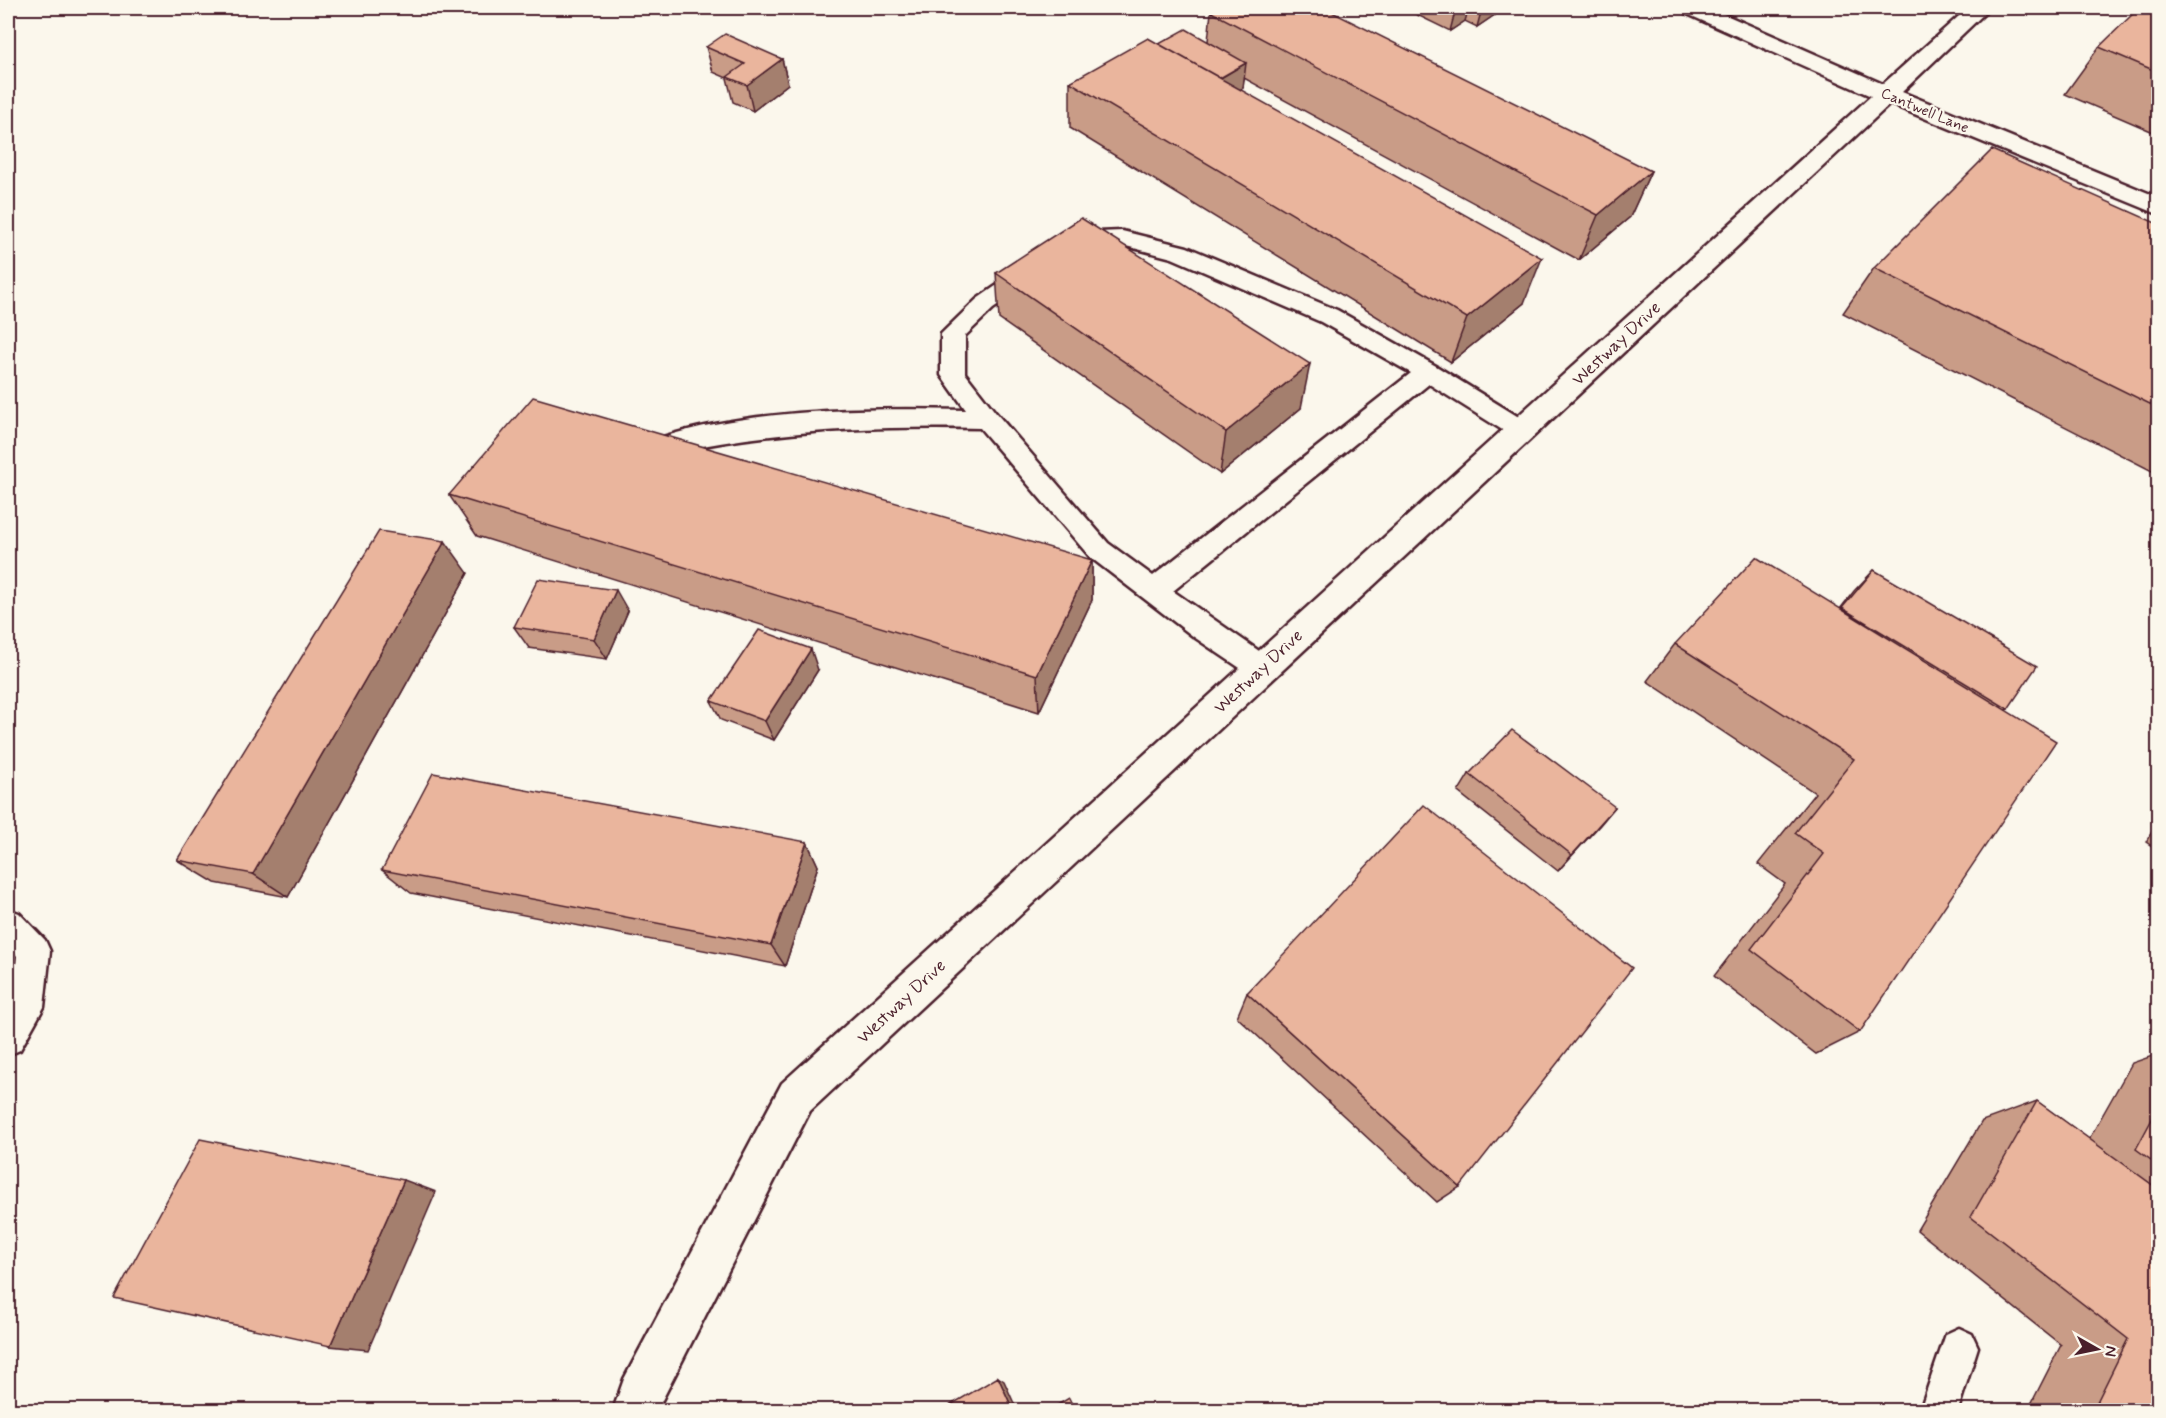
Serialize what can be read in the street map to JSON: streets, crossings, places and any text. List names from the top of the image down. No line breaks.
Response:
{"streets":{"street":["Cantwell Lane","Westway Drive"]},"crossings":[["Cantwell Lane","Westway Drive"]],"north":"right"}
